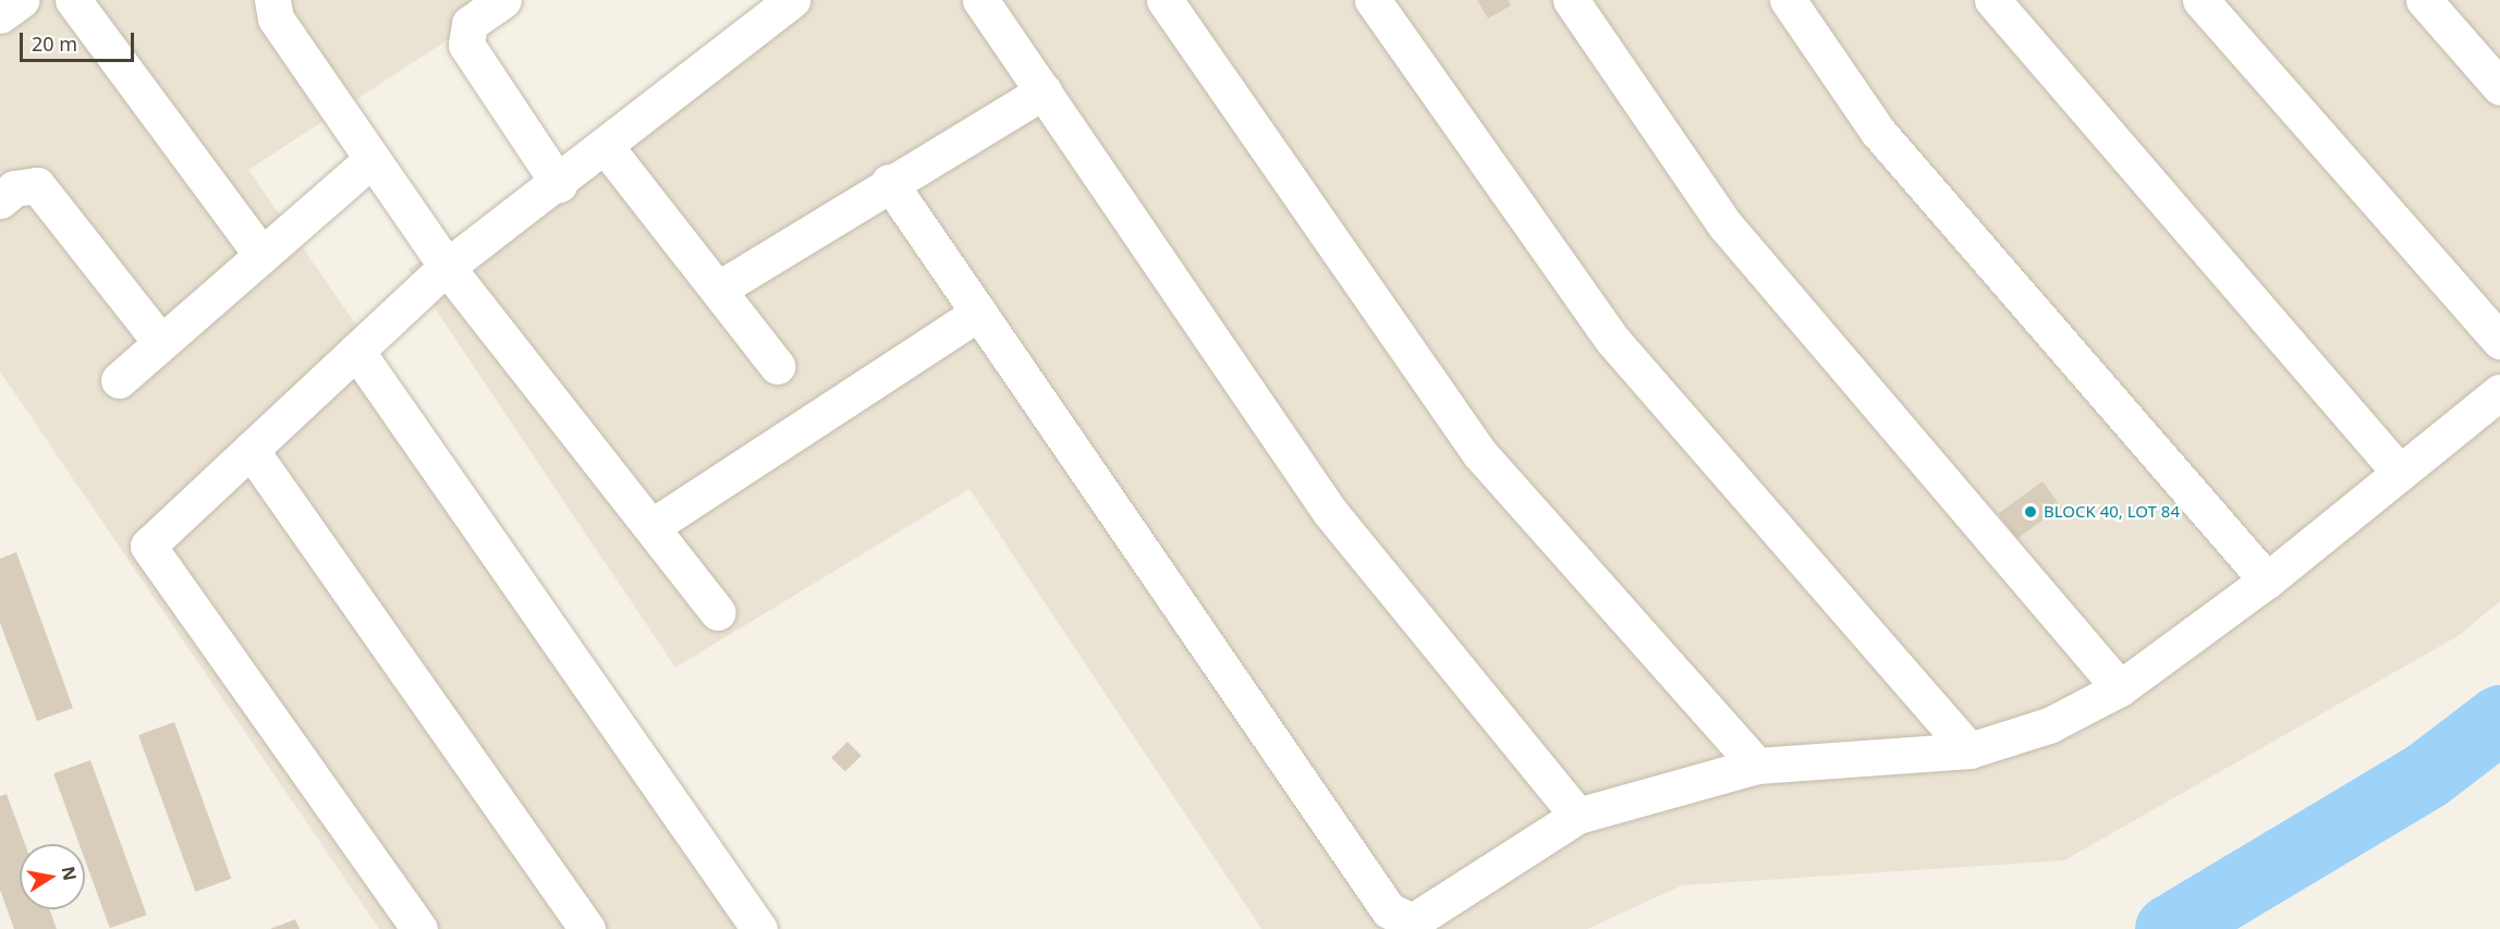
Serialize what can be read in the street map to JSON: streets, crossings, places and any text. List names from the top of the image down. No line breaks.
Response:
{"places":["BLOCK 40, LOT 84"],"scale_bar":"20 m","north":"right"}
